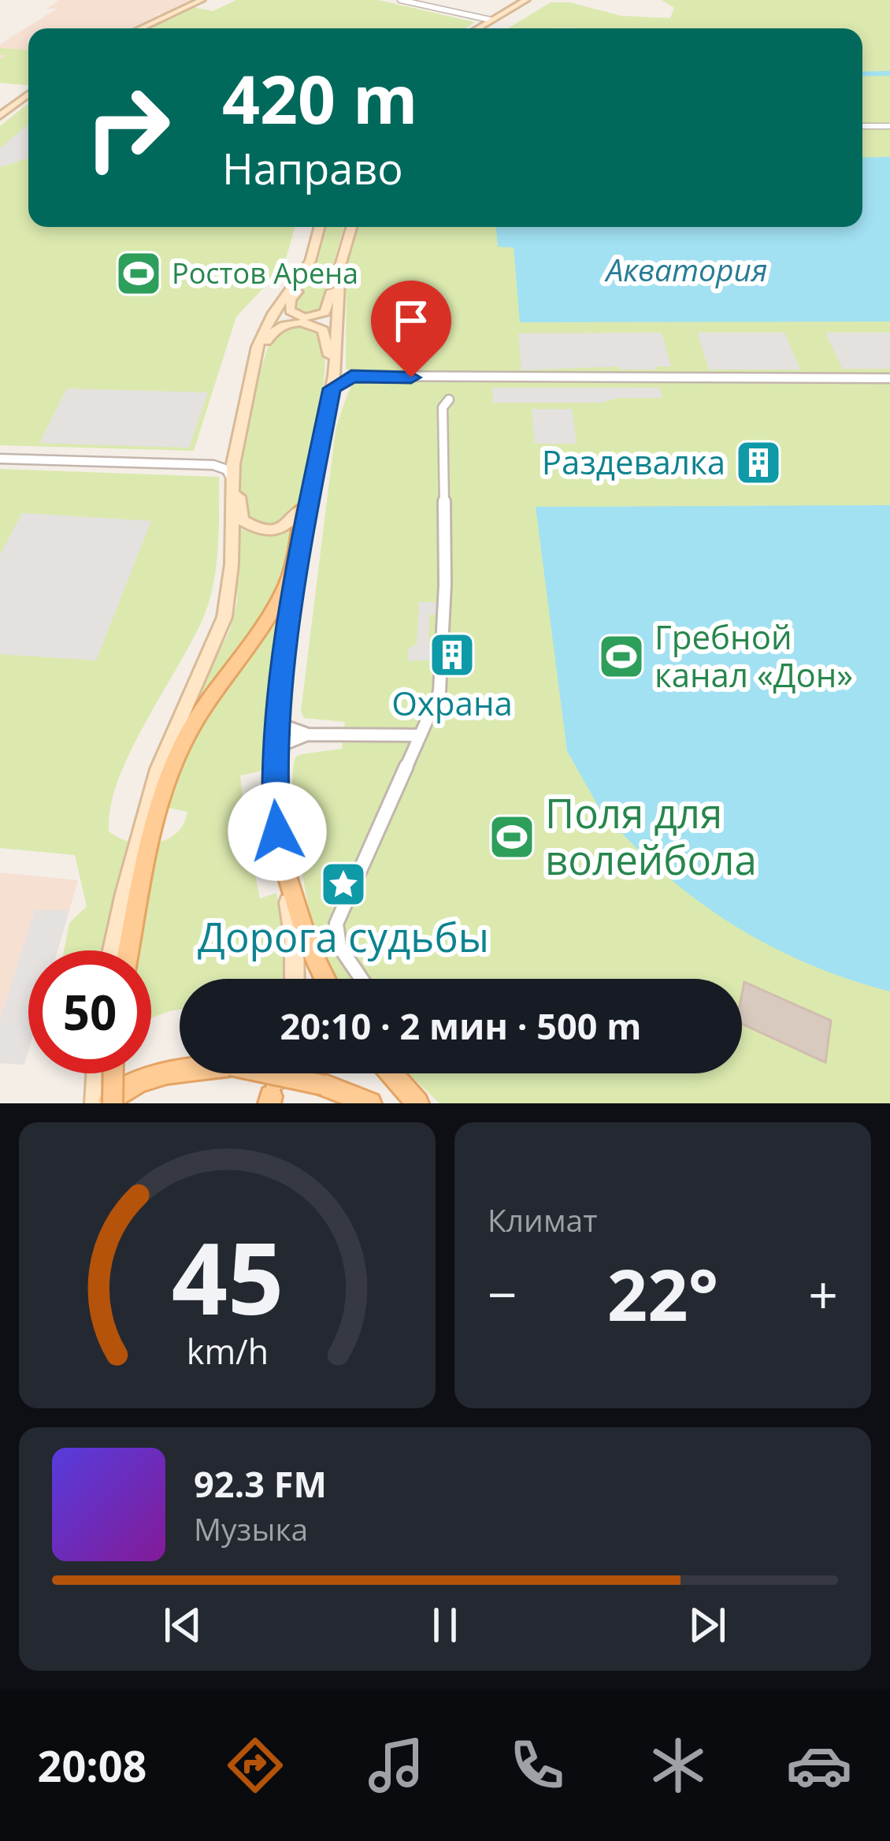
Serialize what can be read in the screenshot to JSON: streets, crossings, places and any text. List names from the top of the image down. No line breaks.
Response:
{"water":["Акватория"],"places":{"sports":["Ростов Арена","Гребной канал «Дон»","Поля для волейбола"],"building":["Раздевалка","Охрана"],"place":["Дорога судьбы"]},"page":{"turn":["420 m","Направо"],"limit":"50","trip":"20:10 · 2 мин · 500 m","tile":"Климат","heat":["−","22°","+"],"song":["92.3 FM","Музыка"],"tabs":"20:08","gauge":["45","km/h"]}}
